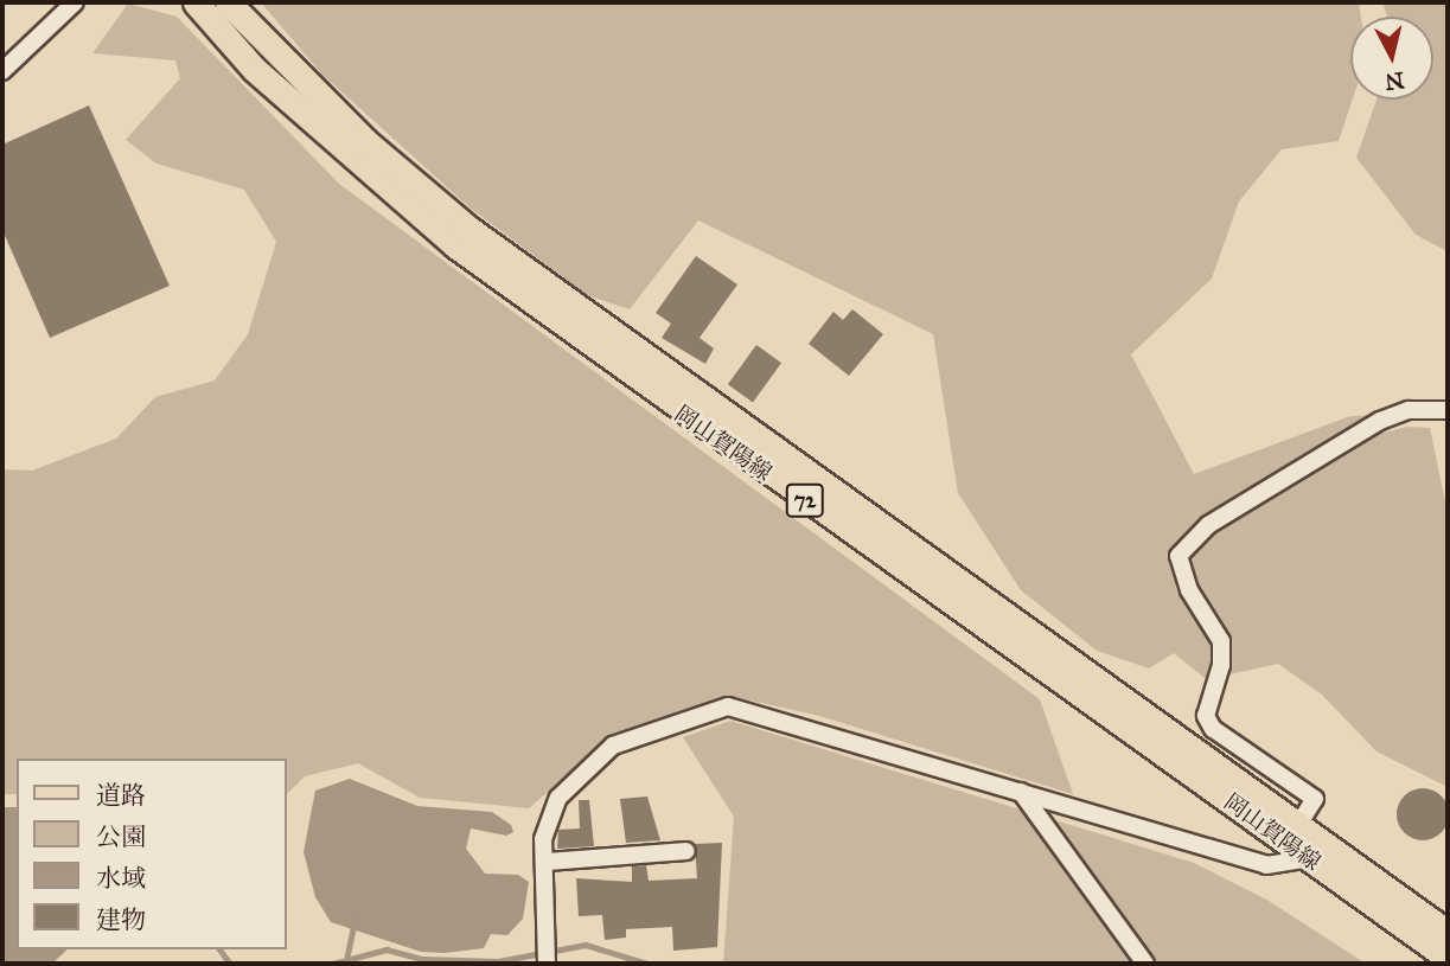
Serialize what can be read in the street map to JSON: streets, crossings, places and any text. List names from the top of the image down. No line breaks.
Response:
{"streets":{"main road":["岡山賀陽線","72"]},"legend":["道路","公園","水域","建物"],"north":"bottom"}
